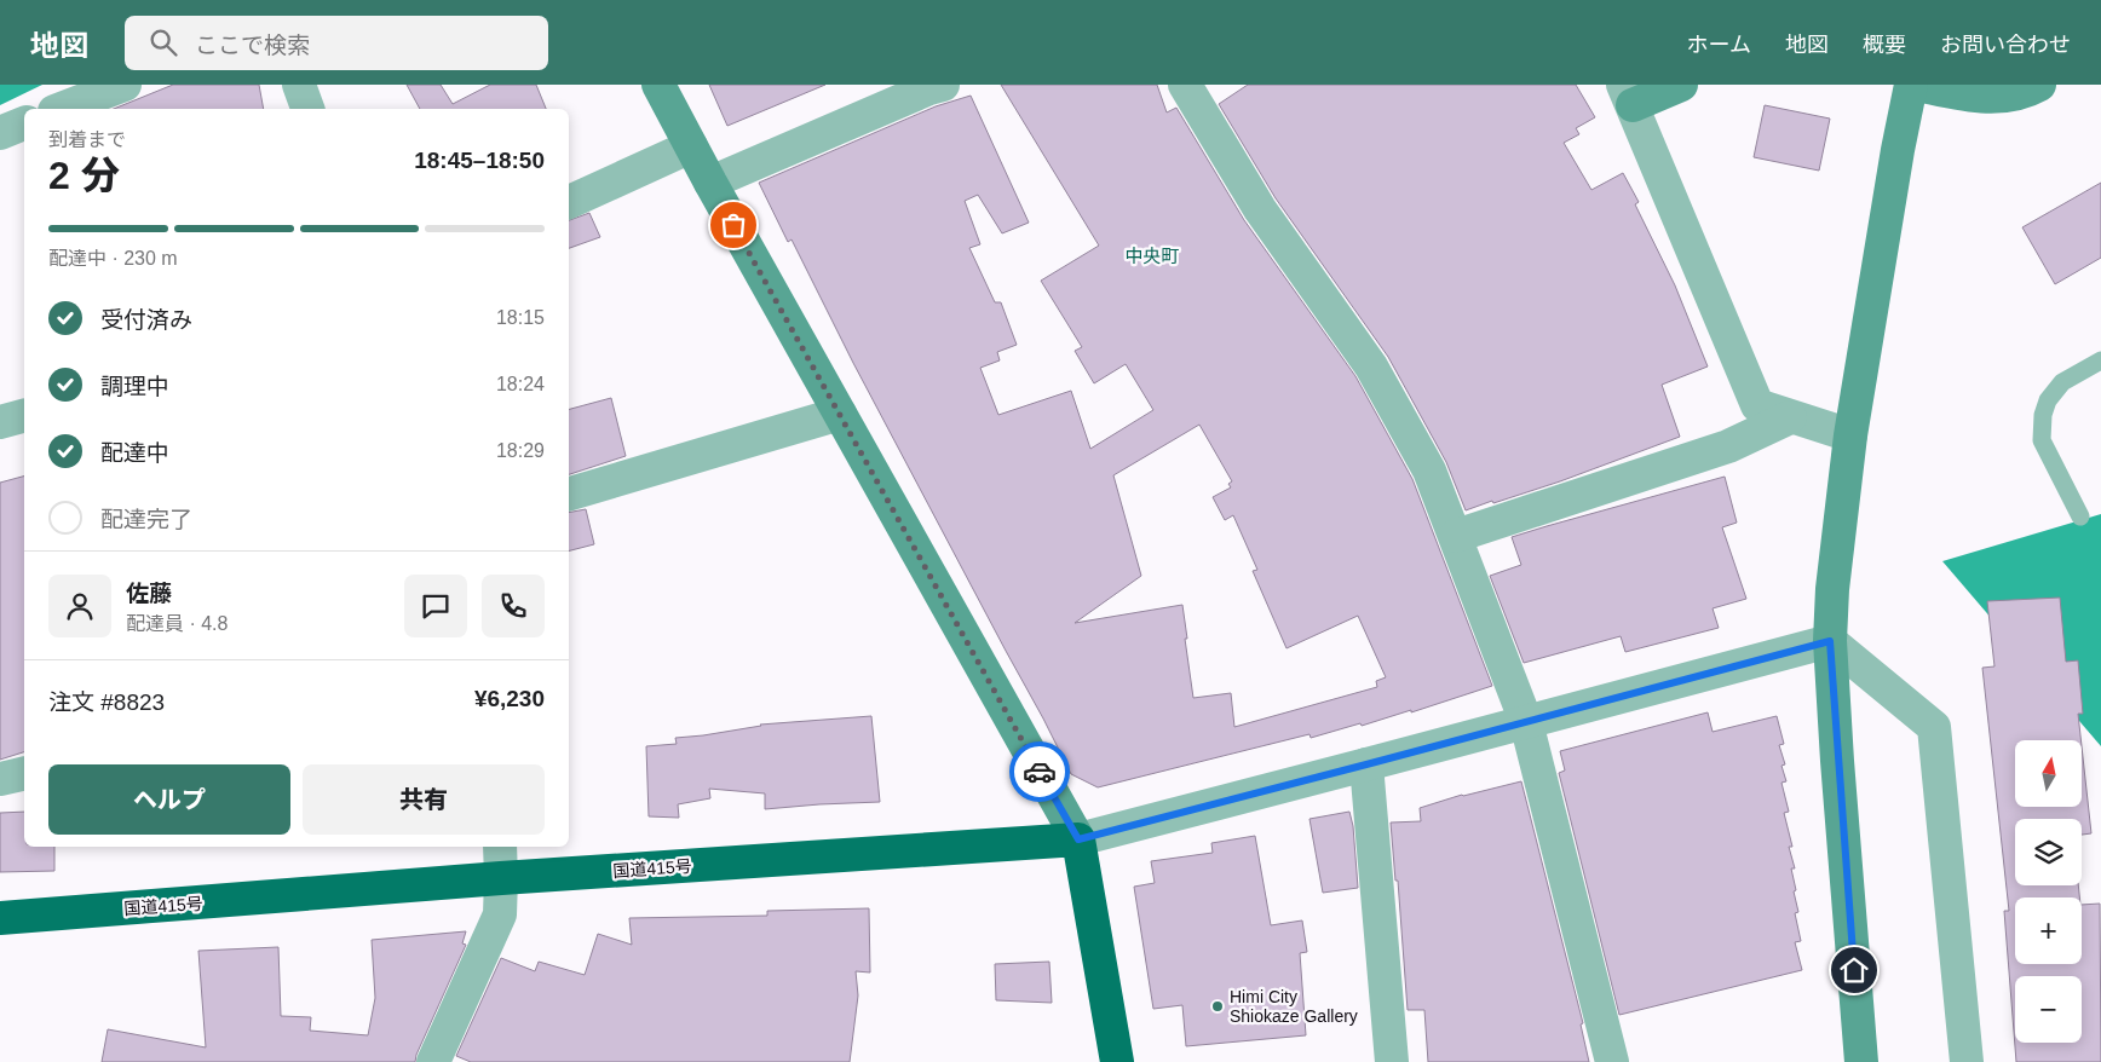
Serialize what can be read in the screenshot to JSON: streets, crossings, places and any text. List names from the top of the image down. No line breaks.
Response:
{"streets":{"highway":["国道415号"]},"districts":["中央町"],"places":["Himi City Shiokaze Gallery"],"north":"top","page":{"header":"地図","search":"ここで検索","nav":["ホーム","地図","概要","お問い合わせ"],"heading":["2 分","到着まで","18:45–18:50"],"panel":["佐藤","配達員 · 4.8","注文 #8823","¥6,230"],"bar":"配達中 · 230 m","list":[["受付済み","18:15"],["調理中","18:24"],["配達中","18:29"],"配達完了"],"map_buttons":["+","−"],"buttons":["ヘルプ","共有"]}}
